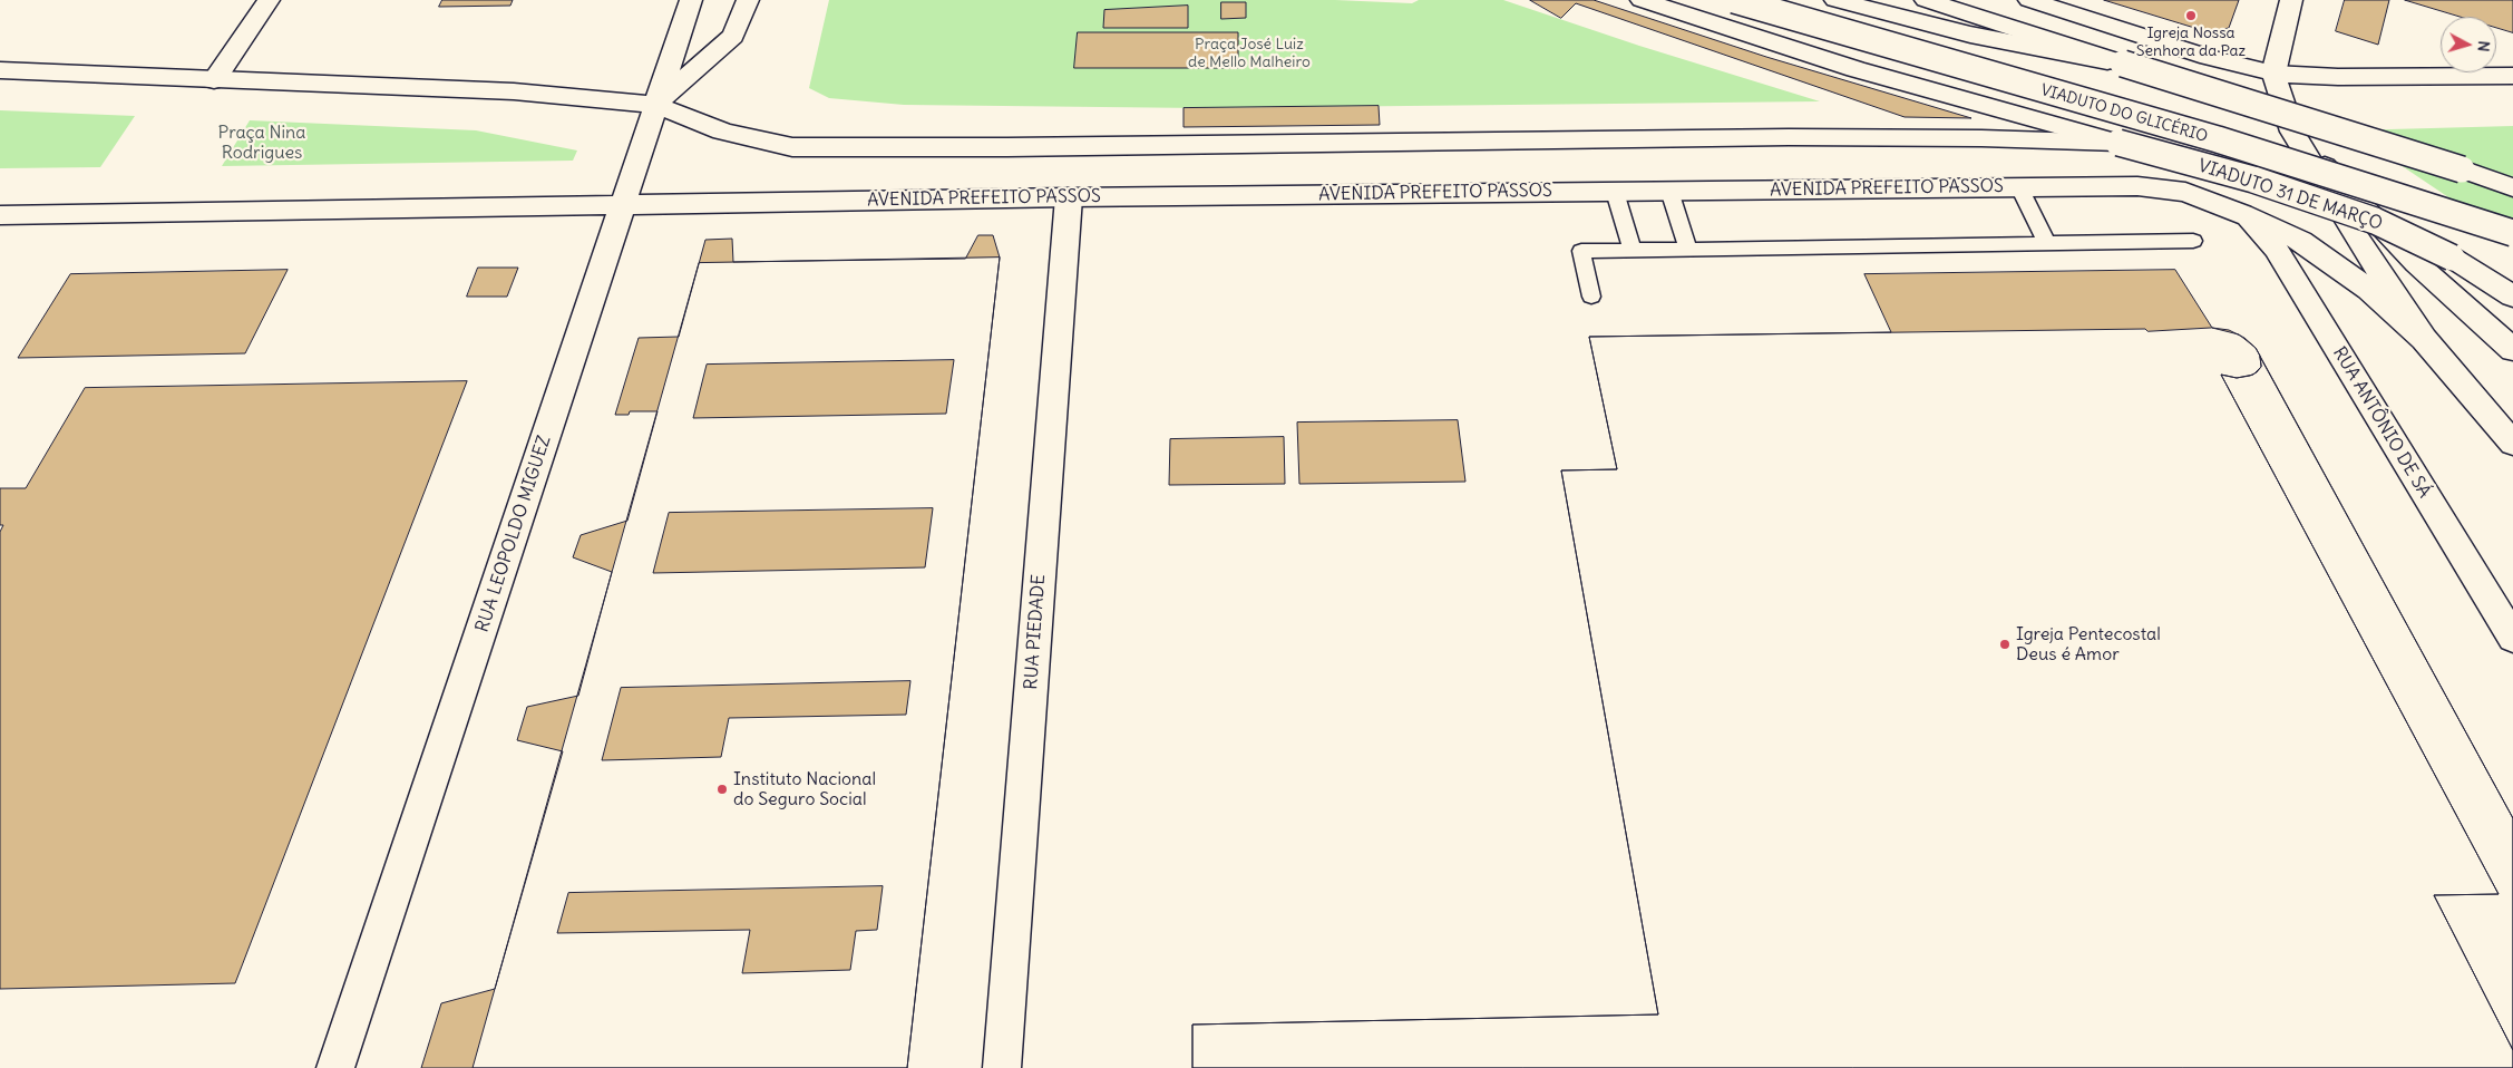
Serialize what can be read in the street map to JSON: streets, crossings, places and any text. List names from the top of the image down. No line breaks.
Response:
{"streets":{"main road":["VIADUTO DO GLICÉRIO","AVENIDA PREFEITO PASSOS","VIADUTO 31 DE MARÇO","RUA ANTÔNIO DE SÁ","RUA LEOPOLDO MIGUEZ","RUA PIEDADE"]},"crossings":[["VIADUTO DO GLICÉRIO","VIADUTO 31 DE MARÇO"],["AVENIDA PREFEITO PASSOS","RUA ANTÔNIO DE SÁ"],["AVENIDA PREFEITO PASSOS","RUA LEOPOLDO MIGUEZ"],["AVENIDA PREFEITO PASSOS","RUA PIEDADE"]],"parks":["Praça José Luiz de Mello Malheiro","Praça Nina Rodrigues"],"places":["Igreja Nossa Senhora da Paz","Igreja Pentecostal Deus é Amor","Instituto Nacional do Seguro Social"],"north":"right"}
